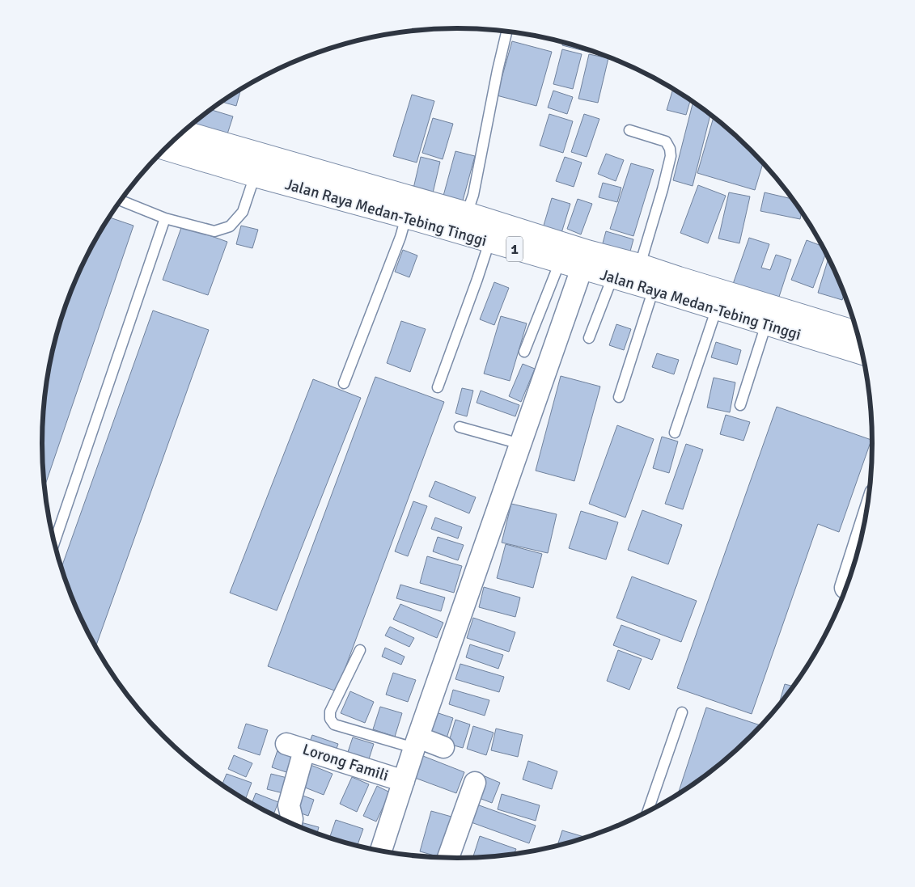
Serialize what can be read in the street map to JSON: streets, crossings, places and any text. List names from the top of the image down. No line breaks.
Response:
{"streets":{"highway":["Jalan Raya Medan-Tebing Tinggi","1"],"street":["Lorong Famili"]}}
